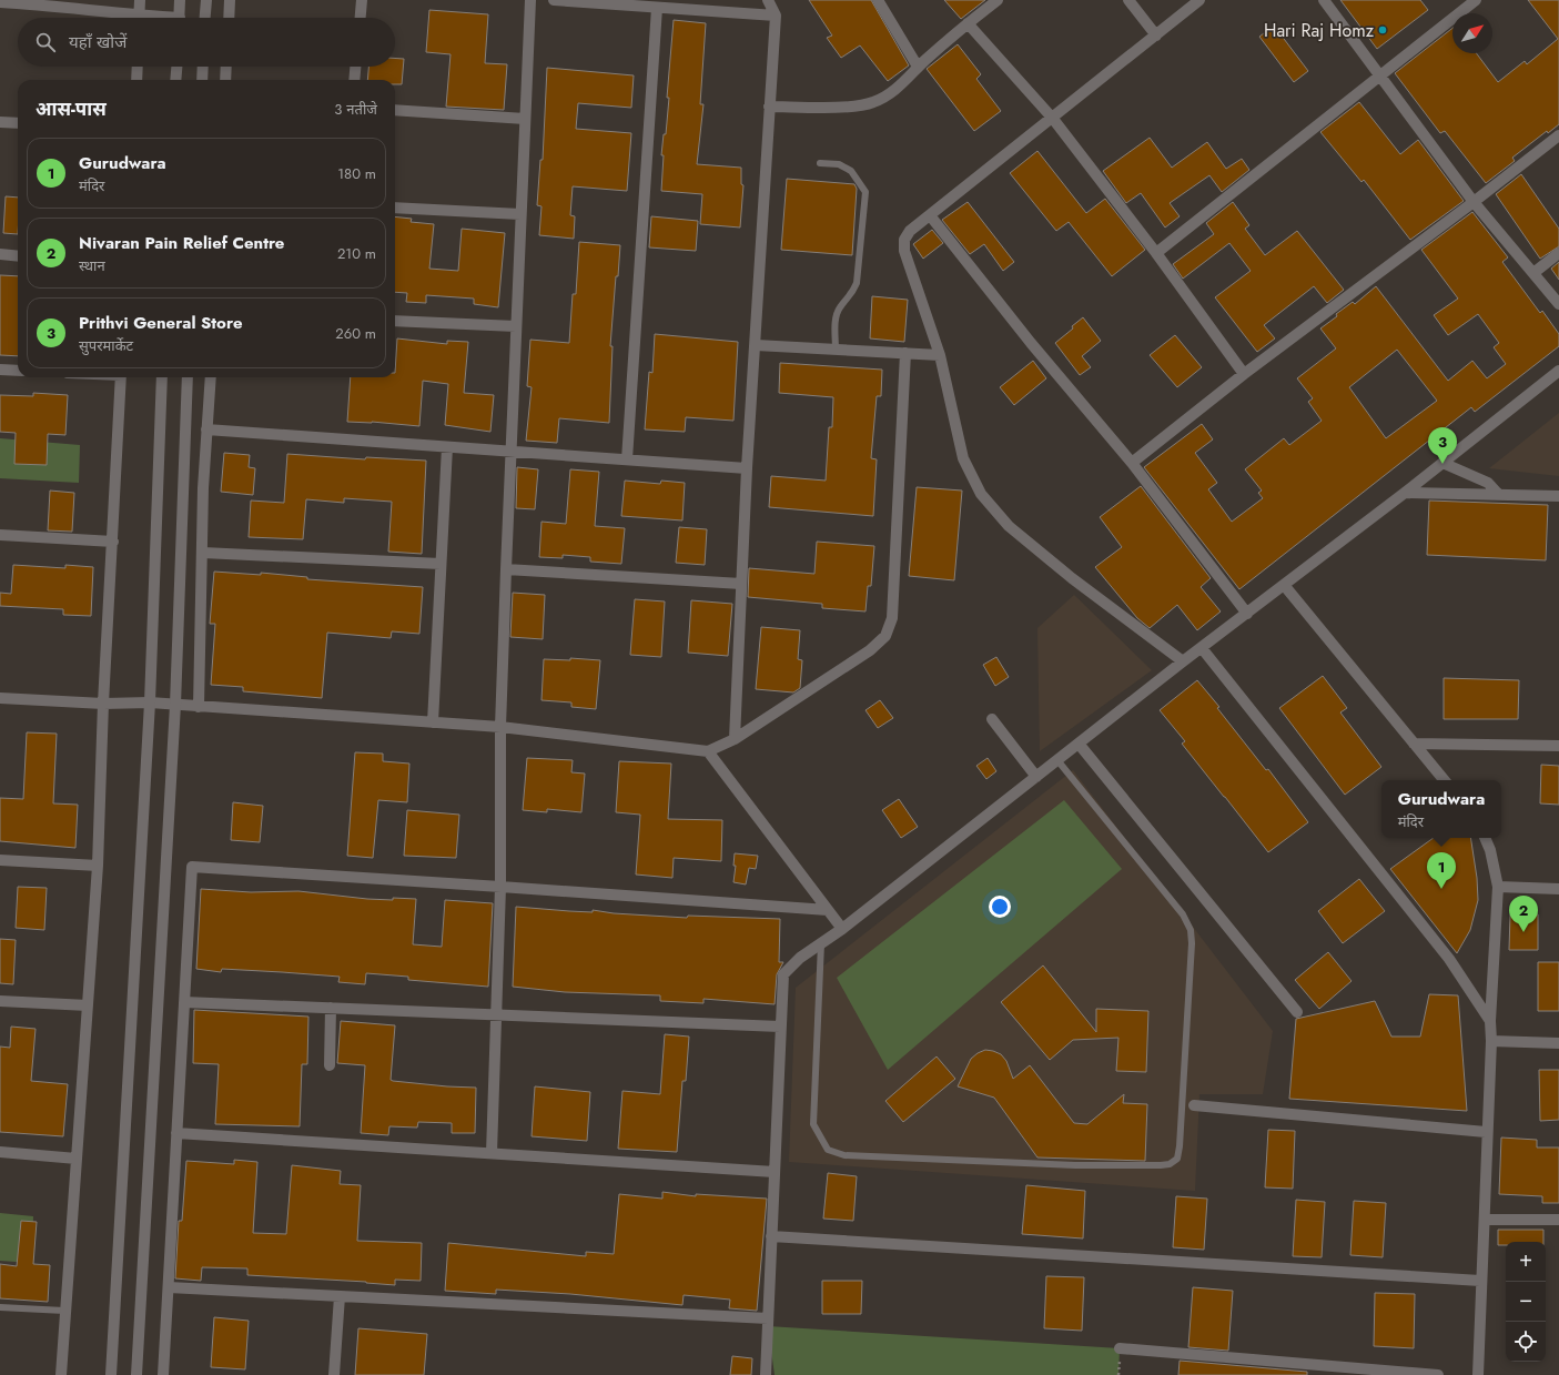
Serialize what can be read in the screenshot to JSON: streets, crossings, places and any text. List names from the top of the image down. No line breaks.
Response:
{"places":["Hari Raj Homz"],"north":"top right","page":{"search":"यहाँ खोजें","heading":["आस-पास","3 नतीजे"],"list":[{"mark":"1","name":"Gurudwara","note":"मंदिर","value":"180 m"},{"mark":"2","name":"Nivaran Pain Relief Centre","note":"स्थान","value":"210 m"},{"mark":"3","name":"Prithvi General Store","note":"सुपरमार्केट","value":"260 m"}],"pins":["3","1","2"],"popup":["Gurudwara","मंदिर"],"map_buttons":["+","−"]}}
